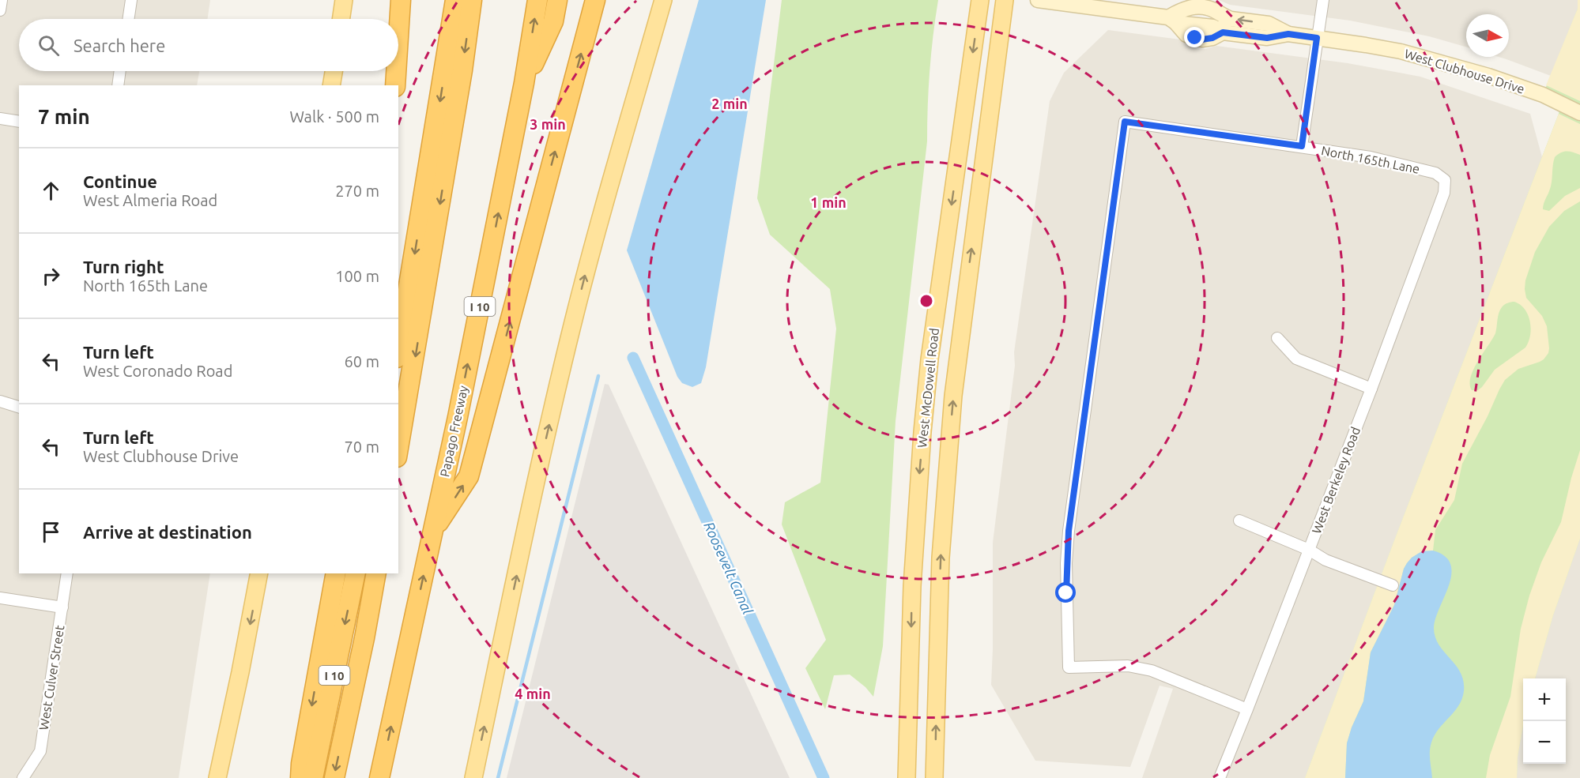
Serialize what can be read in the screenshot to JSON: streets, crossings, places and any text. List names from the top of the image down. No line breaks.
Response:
{"streets":{"highway":["I 10","Papago Freeway"],"main road":["West McDowell Road"],"street":["West Clubhouse Drive","North 165th Lane","West Berkeley Road","West Culver Street"]},"crossings":[["North 165th Lane","West Berkeley Road"],["I 10","Papago Freeway"]],"water":["Roosevelt Canal"],"north":"right","page":{"search":"Search here","heading":["7 min","Walk · 500 m"],"list":[["Continue","West Almeria Road","270 m"],["Turn right","North 165th Lane","100 m"],["Turn left","West Coronado Road","60 m"],["Turn left","West Clubhouse Drive","70 m"],"Arrive at destination"],"map_buttons":["+","−"]},"rings":["2 min","3 min","1 min","4 min"]}
